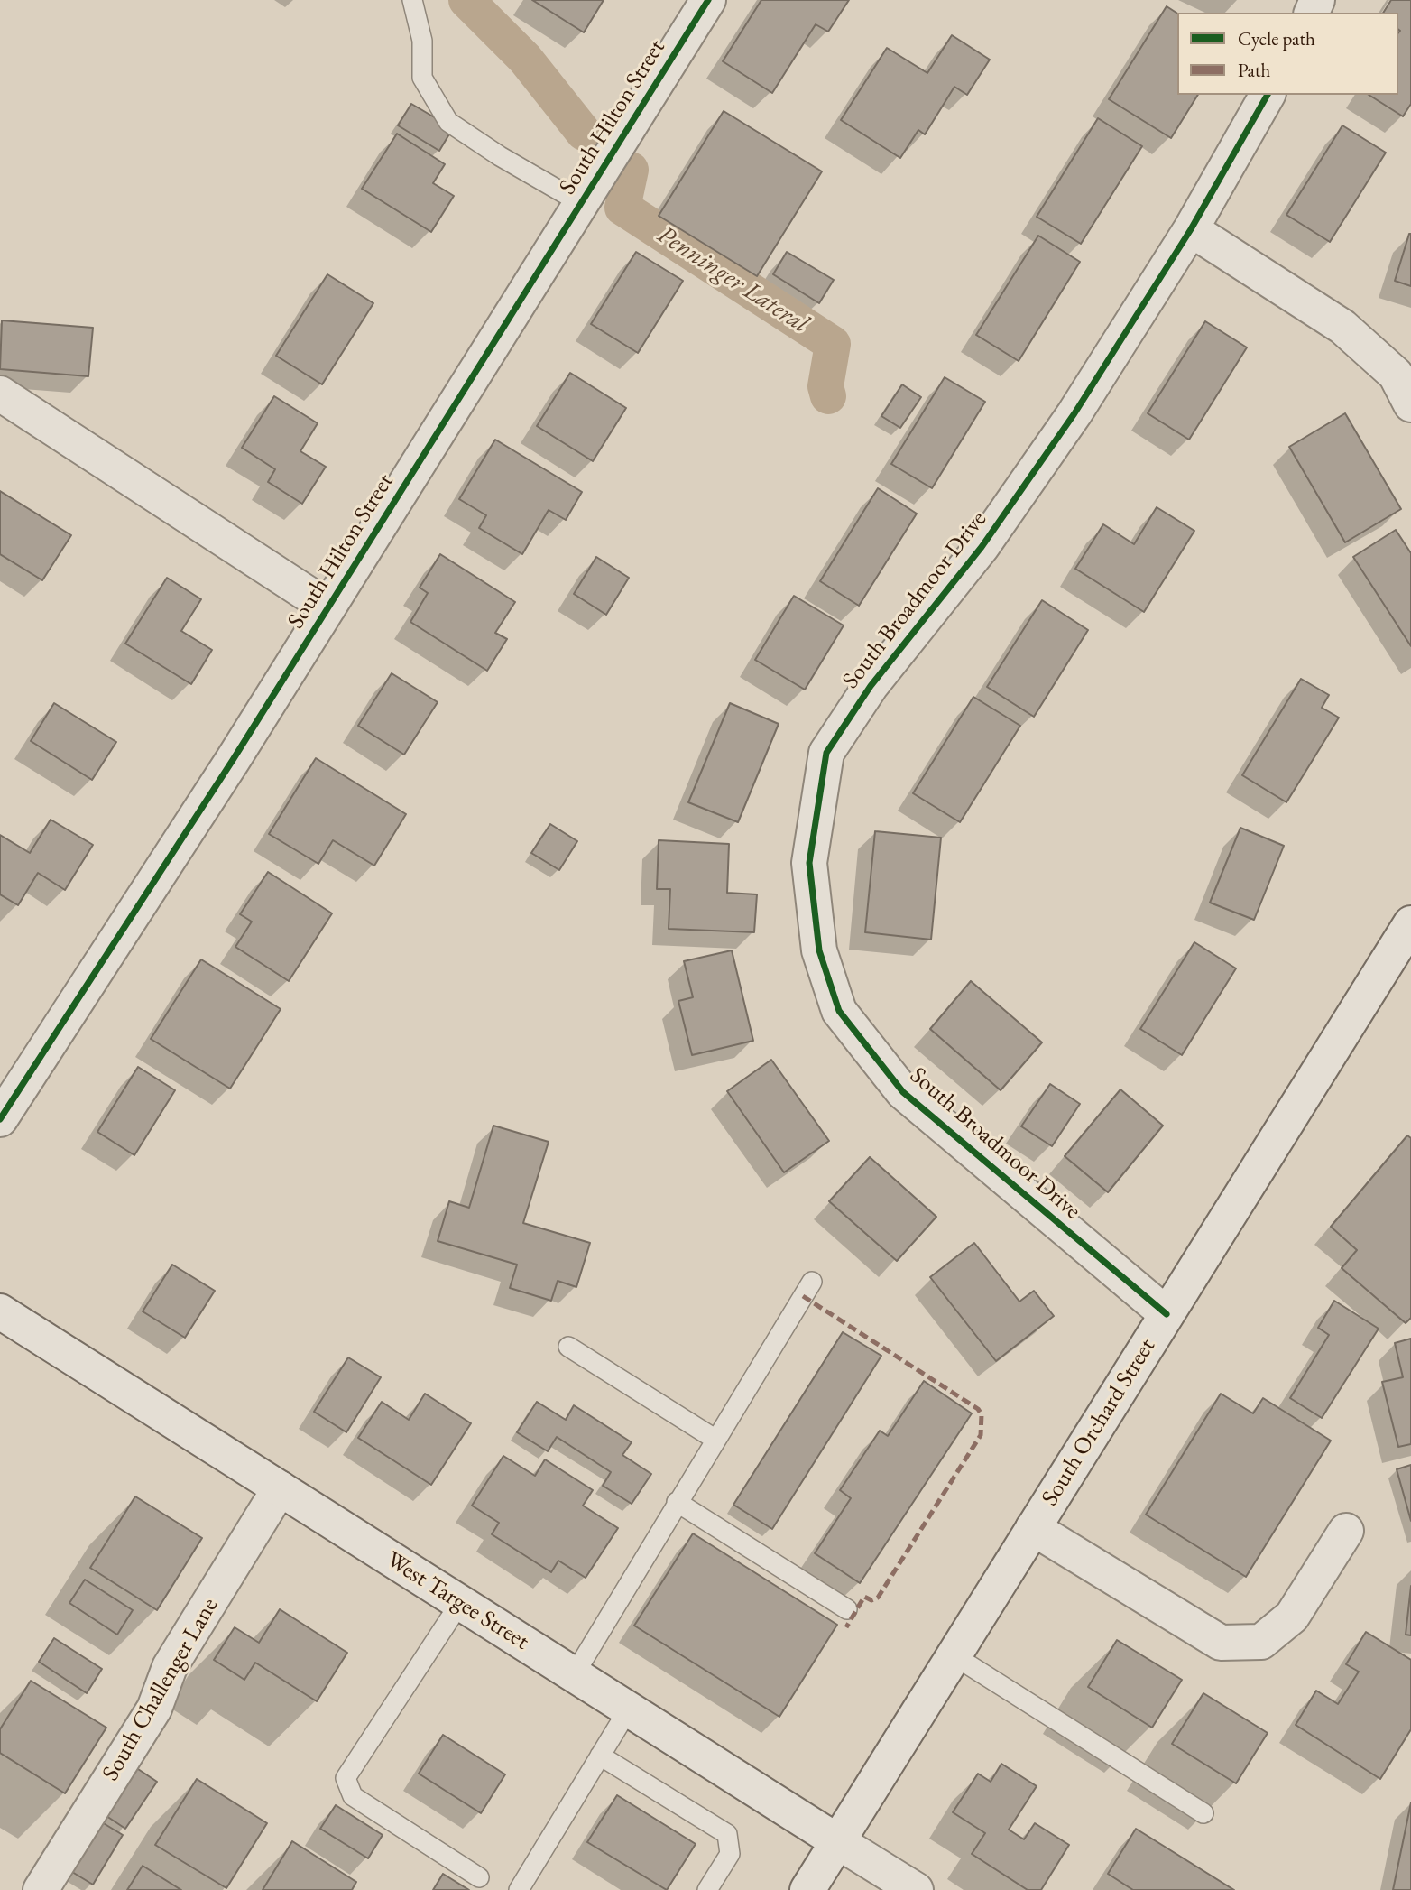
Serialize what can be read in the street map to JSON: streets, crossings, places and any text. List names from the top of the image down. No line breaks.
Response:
{"streets":{"street":["South Hilton Street","South Broadmoor Drive","South Orchard Street","West Targee Street","South Challenger Lane"]},"crossings":[["South Broadmoor Drive","South Orchard Street"],["South Orchard Street","West Targee Street"],["West Targee Street","South Challenger Lane"]],"water":["Penninger Lateral"],"legend":["Cycle path","Path"]}
